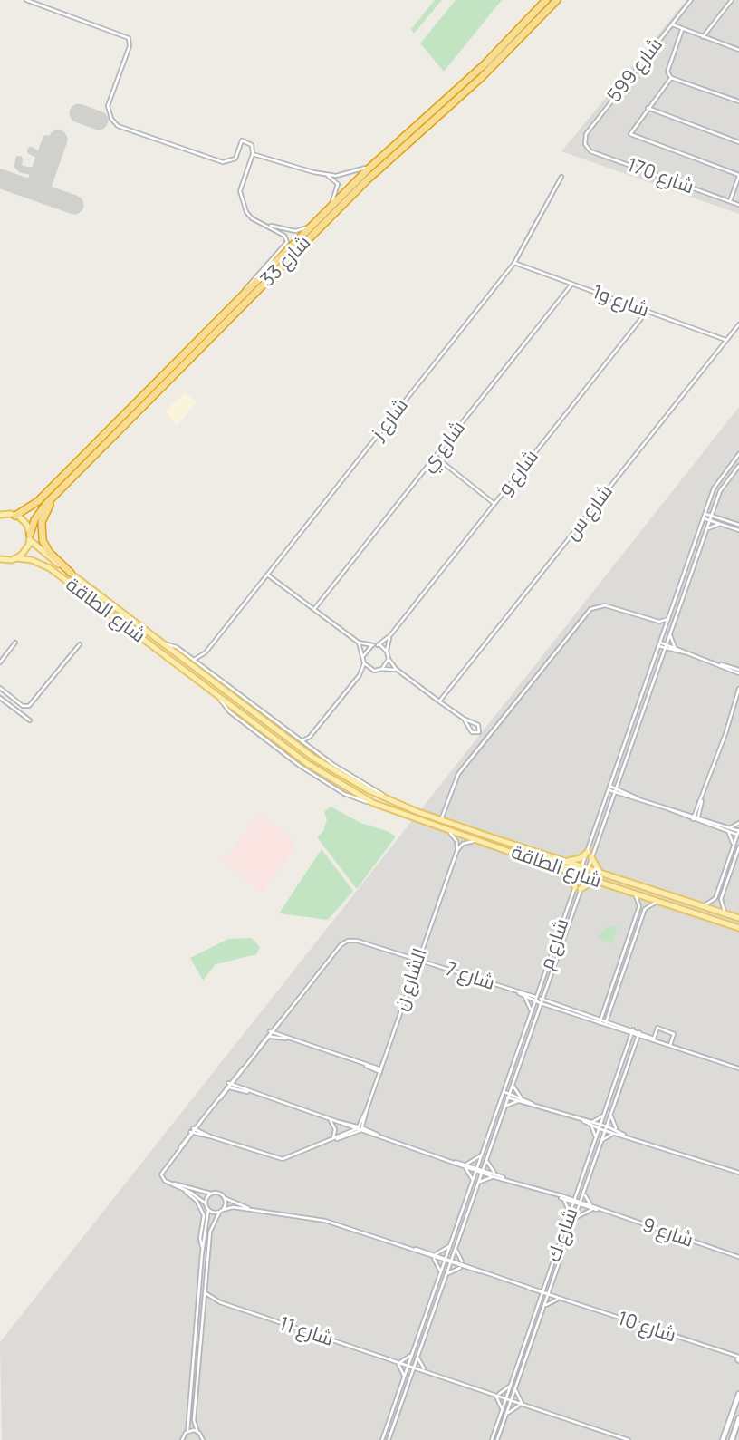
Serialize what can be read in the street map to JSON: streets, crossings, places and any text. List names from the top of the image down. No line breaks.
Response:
{"streets":{"highway":["شارع 33"],"main road":["شارع الطاقة"],"street":["شارع 599","شارع 170","شارع و1","شارع ز","شارع ي","شارع و","شارع س","شارع م","شارع 7","الشارع ن","شارع 9","شارع ك","شارع 10","شارع 11"]},"crossings":[["شارع 599","شارع 170"],["شارع 33","شارع الطاقة"],["شارع و1","شارع ز"],["شارع و1","شارع ي"],["شارع و1","شارع و"],["شارع و1","شارع س"],["شارع ز","شارع الطاقة"],["شارع الطاقة","شارع م"],["شارع م","شارع 7"],["شارع م","شارع 9"],["شارع م","شارع ك"],["شارع م","شارع 10"],["شارع م","شارع 11"],["شارع 7","الشارع ن"],["شارع 7","شارع ك"],["الشارع ن","شارع 9"],["شارع 9","شارع ك"],["شارع 9","شارع 10"],["شارع ك","شارع 10"],["شارع ك","شارع 11"],["شارع 10","شارع 11"]]}
